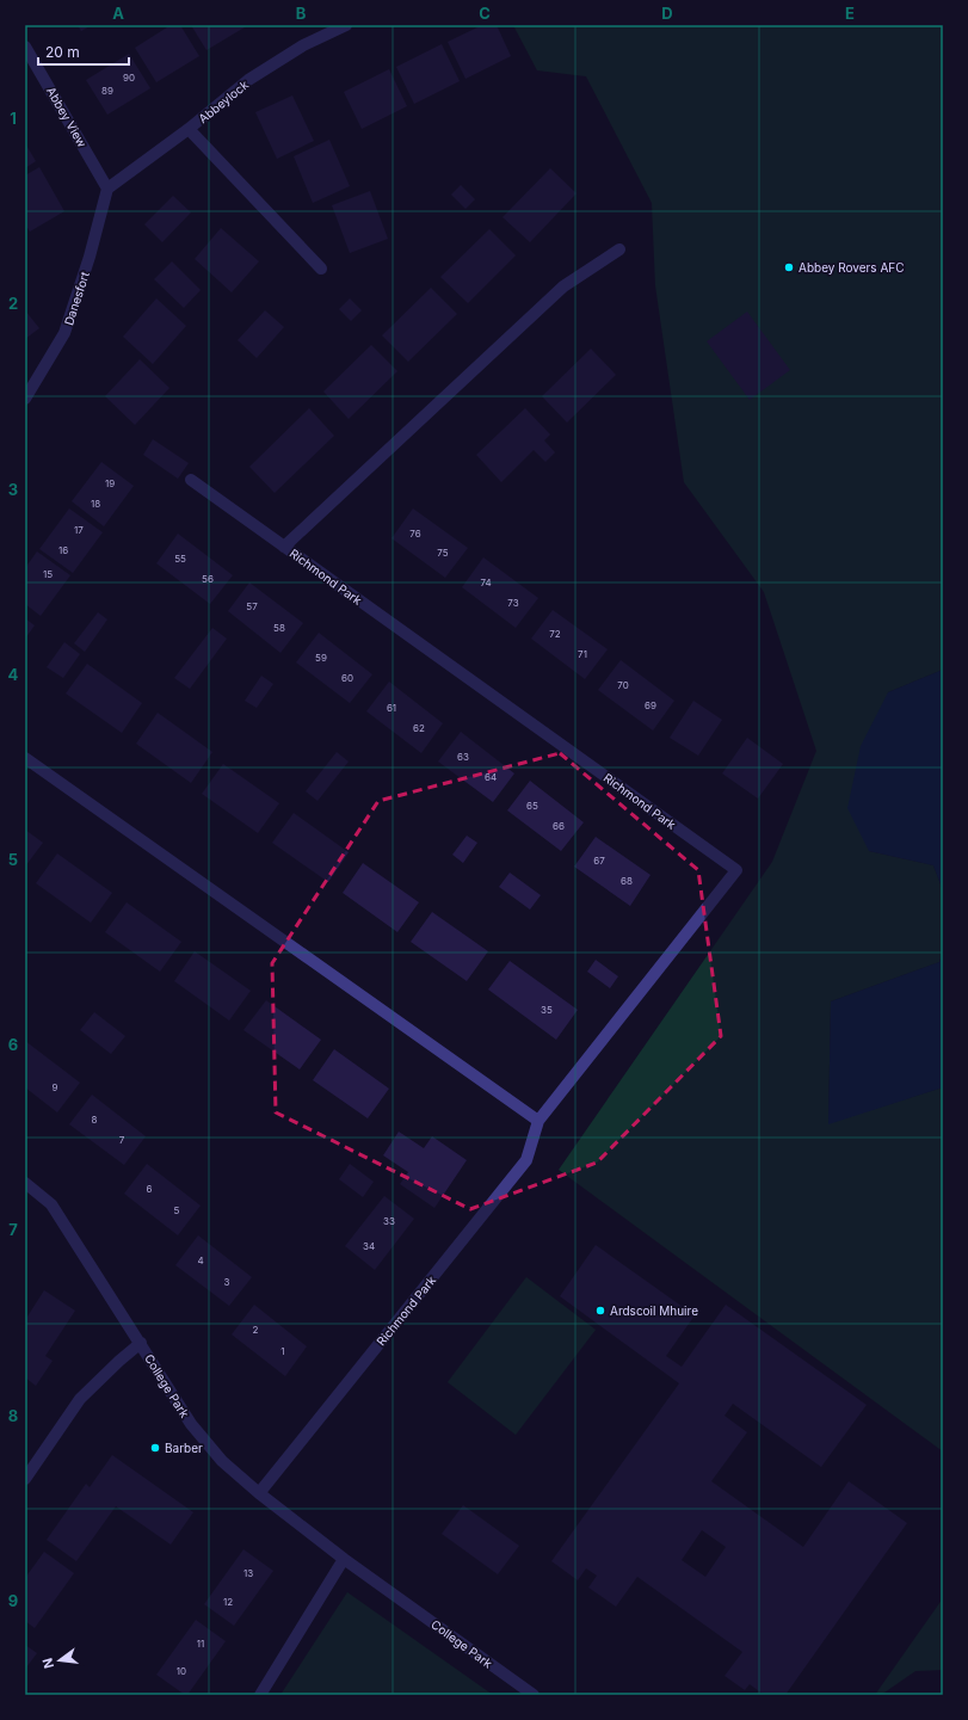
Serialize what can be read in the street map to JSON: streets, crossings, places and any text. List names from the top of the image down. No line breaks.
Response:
{"streets":{"street":["Abbeylock","Abbey View","Danesfort","Richmond Park","College Park"]},"crossings":[["Abbeylock","Abbey View"],["Abbeylock","Danesfort"],["Abbey View","Danesfort"],["Richmond Park","College Park"]],"places":["Abbey Rovers AFC","Ardscoil Mhuire","Barber"],"house_numbers":["90","89","19","18","17","76","16","75","55","15","56","74","73","57","58","72","71","59","60","70","69","61","62","63","64","65","66","67","68","35","9","8","7","6","5","33","34","4","3","2","1","13","12","11","10"],"scale_bar":"20 m","north":"left","grid":{"columns":["A","B","C","D","E"],"rows":["1","2","3","4","5","6","7","8","9"]}}
